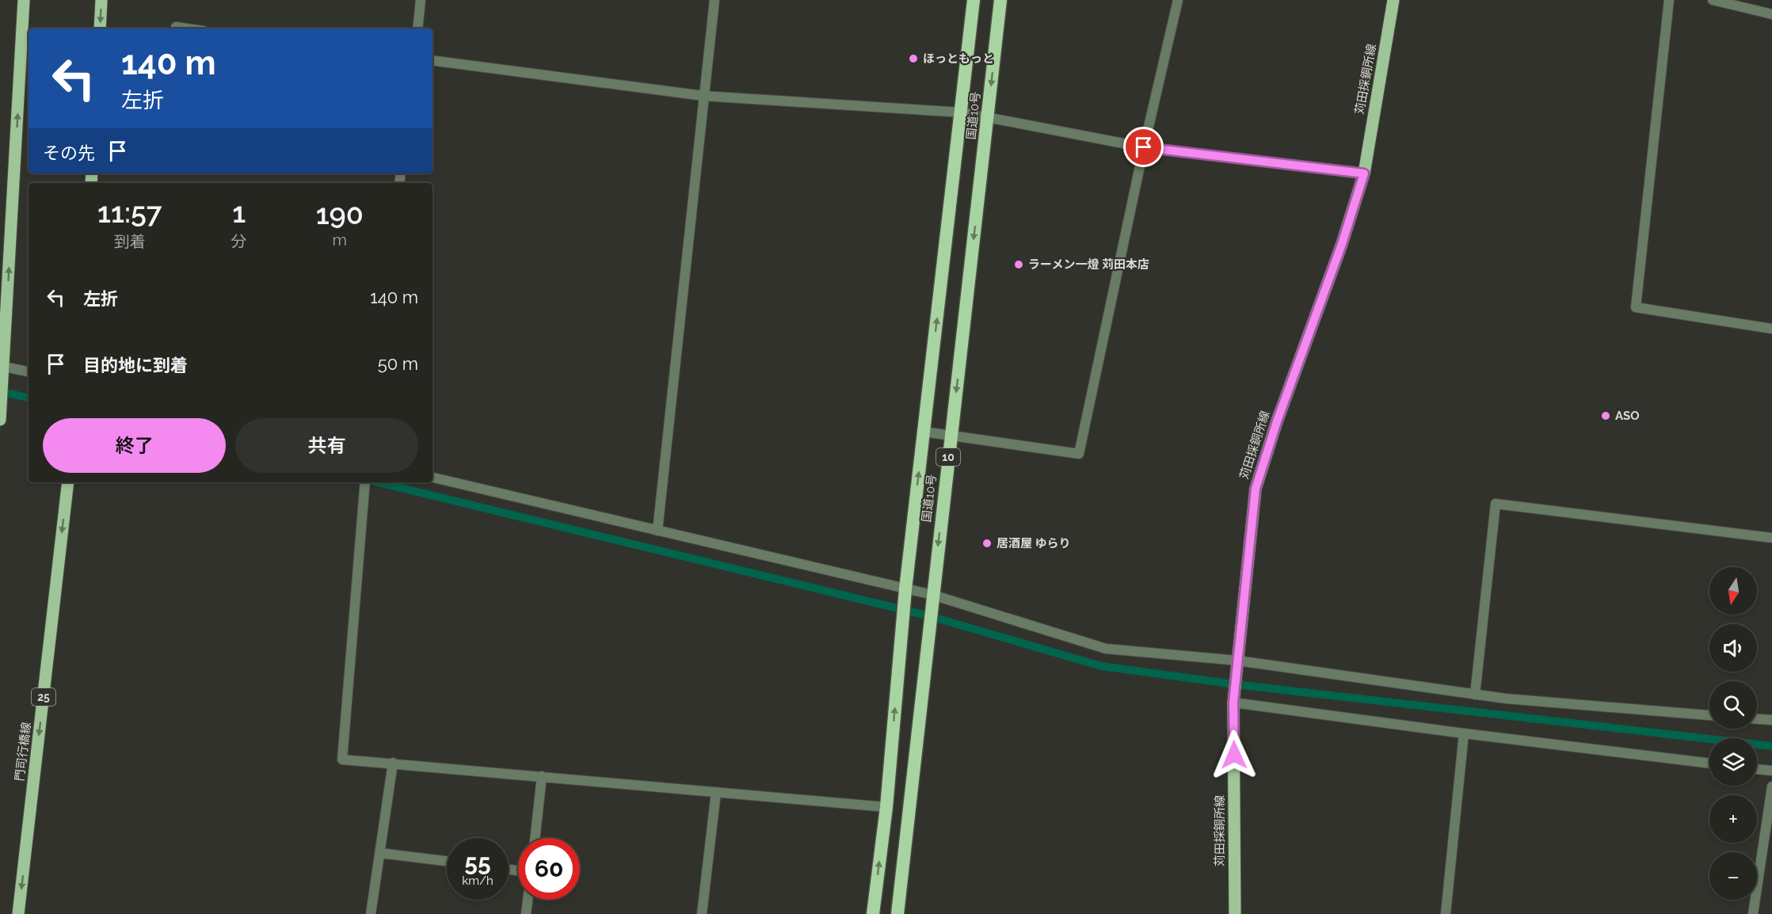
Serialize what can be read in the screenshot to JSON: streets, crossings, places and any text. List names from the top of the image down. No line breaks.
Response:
{"streets":{"highway":["国道10号","10"],"main road":["苅田採銅所線","25","門司行橋線"]},"one_way":["門司行橋線"],"places":["ほっともっと","ラーメン一燈 苅田本店","ASO","居酒屋 ゆらり"],"north":"bottom","page":{"turn":["140 m","左折"],"then":"その先","eta":["11:57","到着","1","分","190","m"],"list":[{"name":"左折","value":"140 m"},{"name":"目的地に到着","value":"50 m"}],"buttons":["終了","共有"],"map_buttons":["+","−"],"speed":"55 km/h","limit":"60"}}
